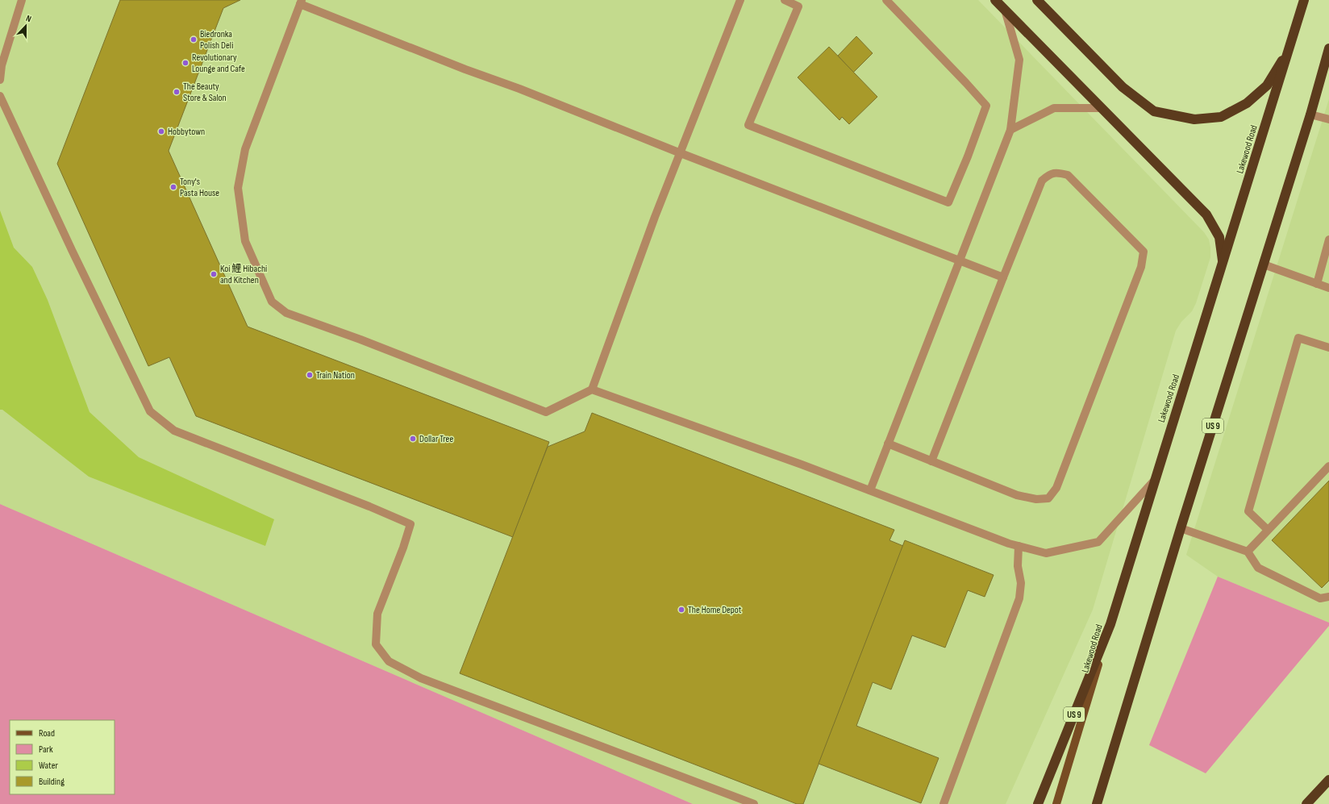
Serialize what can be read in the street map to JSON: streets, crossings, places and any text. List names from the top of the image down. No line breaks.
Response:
{"streets":{"highway":["Lakewood Road","US 9"]},"crossings":[["Lakewood Road","US 9"]],"places":["Biedronka Polish Deli","Revolutionary Lounge and Cafe","The Beauty Store & Salon","Hobbytown","Tony's Pasta House","Koi 鯉 Hibachi and Kitchen","Train Nation","Dollar Tree","The Home Depot"],"legend":["Road","Park","Water","Building"],"north":"top"}
